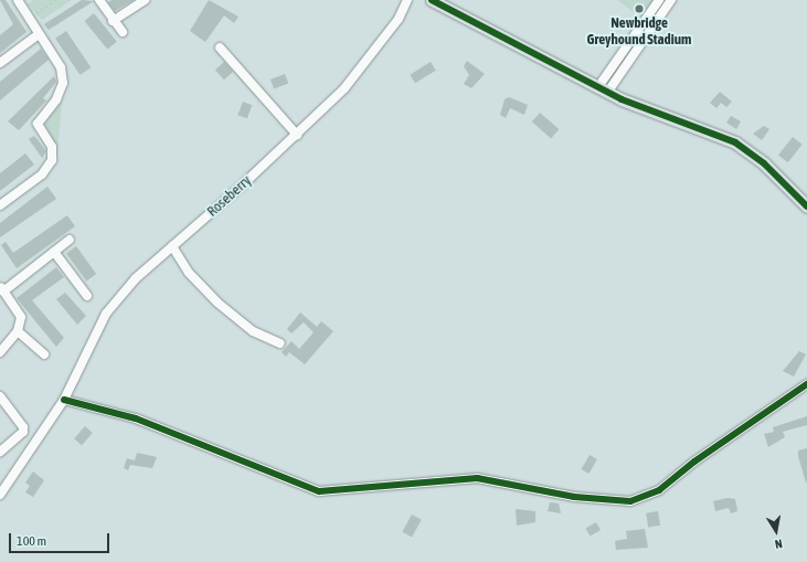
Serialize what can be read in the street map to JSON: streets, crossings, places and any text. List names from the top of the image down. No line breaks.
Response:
{"streets":{"street":["Roseberry"]},"places":["Newbridge Greyhound Stadium"],"scale_bar":"100 m","north":"bottom"}
